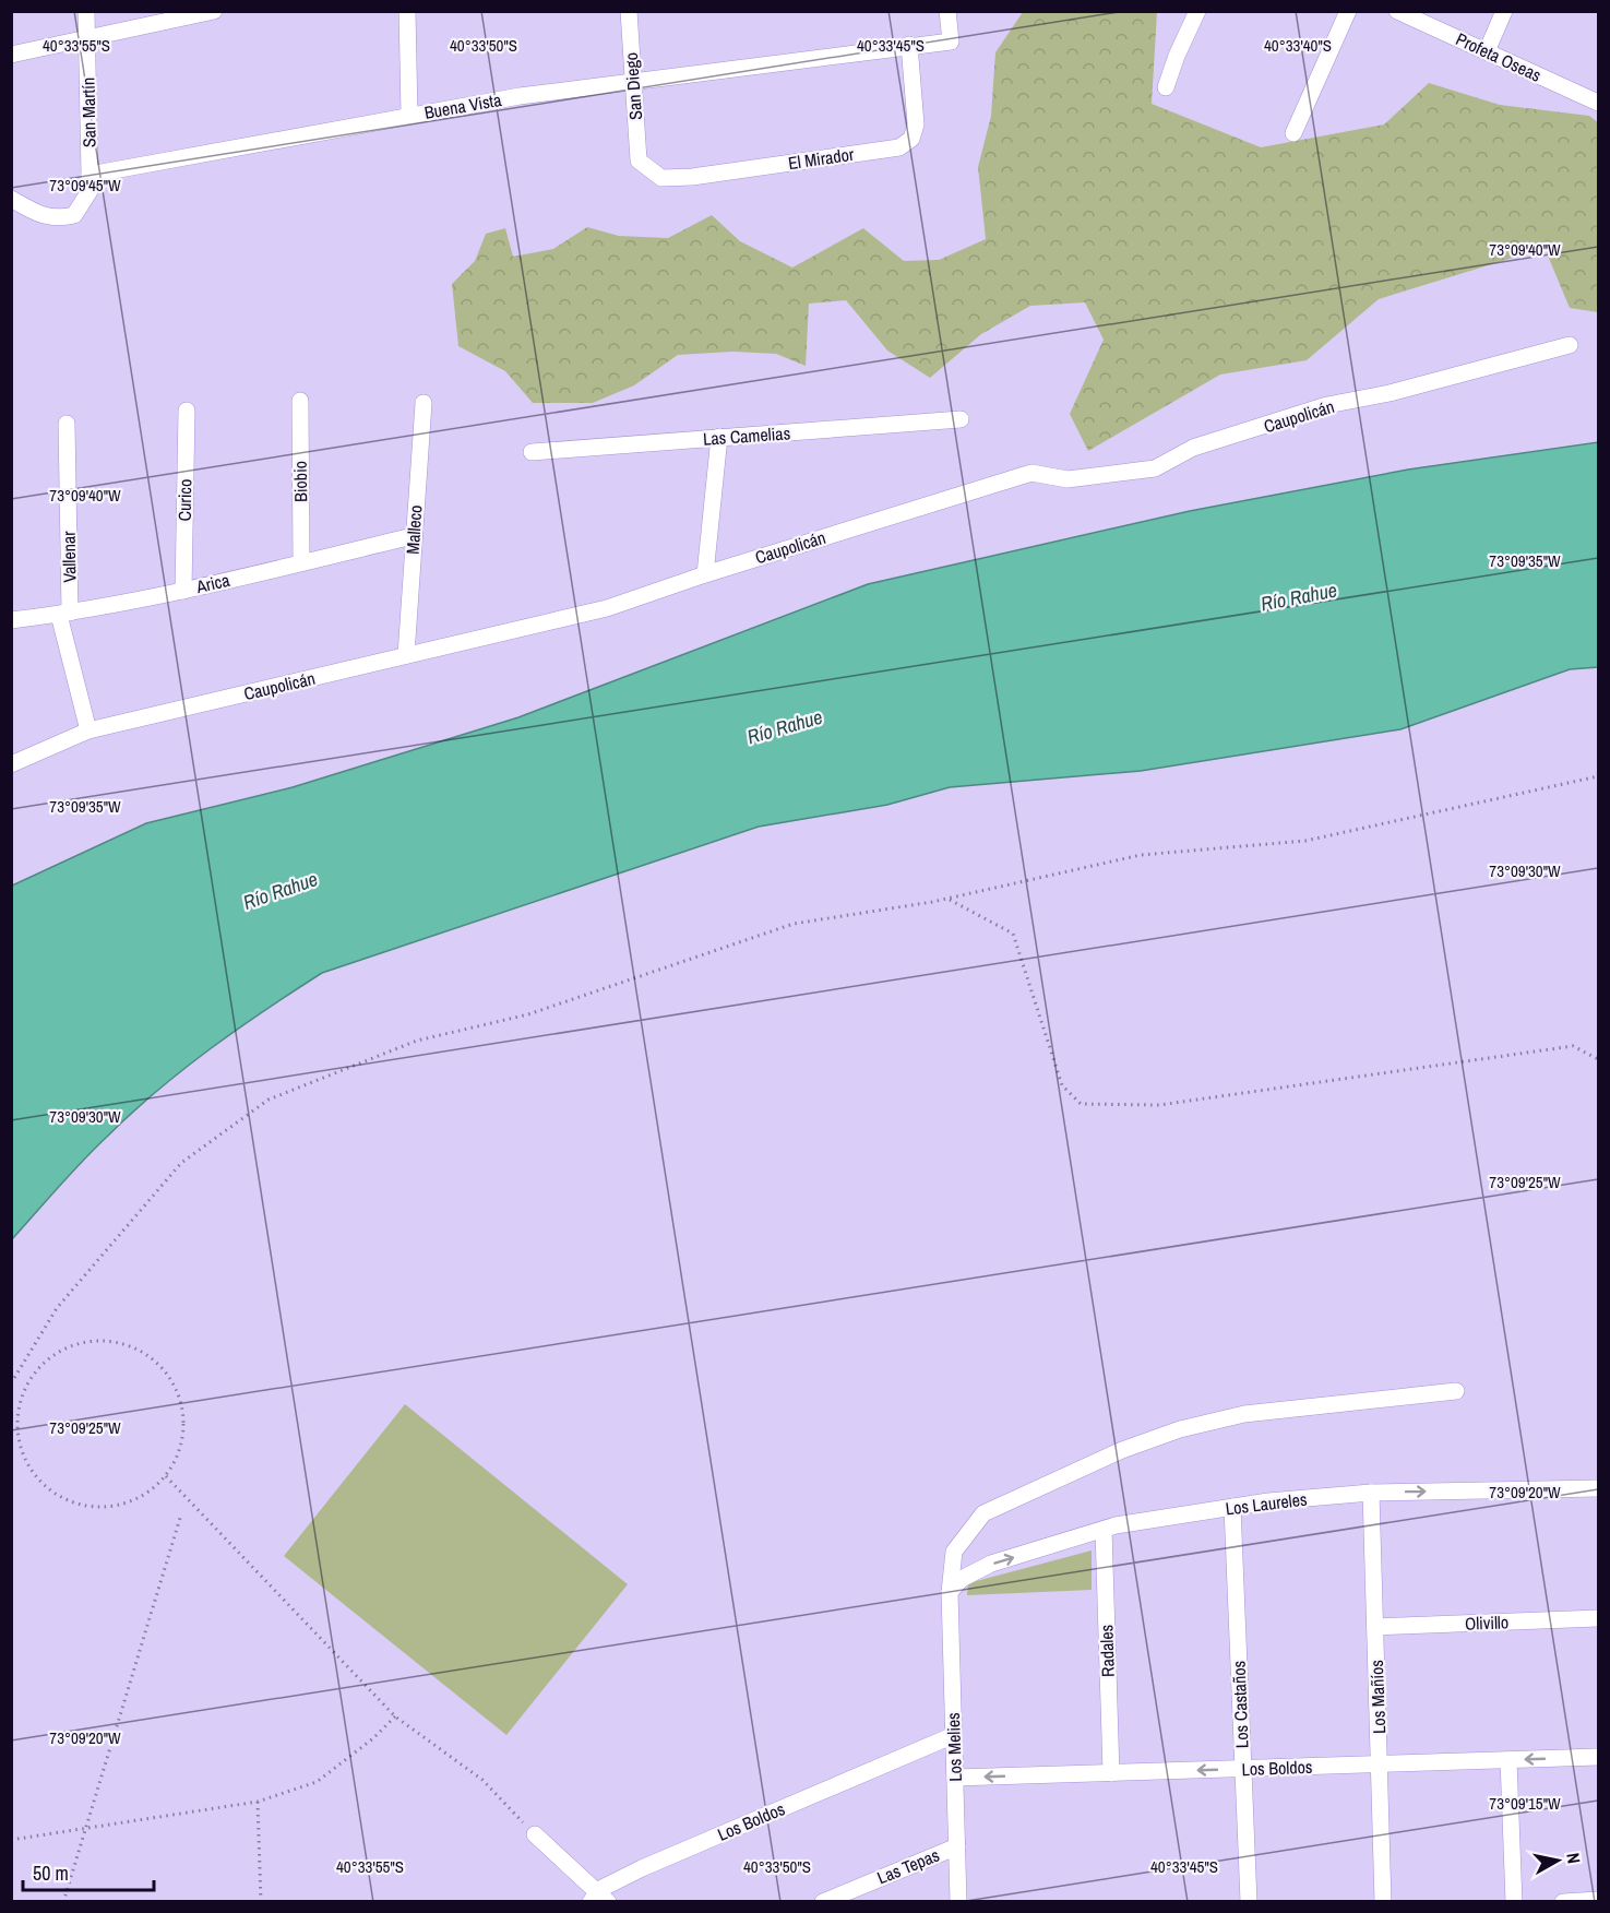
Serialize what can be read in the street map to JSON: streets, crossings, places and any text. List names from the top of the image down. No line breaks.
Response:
{"streets":{"street":["Profeta Oseas","San Diego","Buena Vista","San Martín","El Mirador","Caupolicán","Las Camelias","Biobio","Curico","Malleco","Vallenar","Arica","Los Laureles","Olivillo","Radales","Los Mañíos","Los Castaños","Los Melies","Los Boldos","Las Tepas"]},"crossings":[["San Diego","Buena Vista"],["San Diego","El Mirador"],["Buena Vista","San Martín"],["Buena Vista","El Mirador"],["Caupolicán","Malleco"],["Caupolicán","Vallenar"],["Biobio","Arica"],["Curico","Arica"],["Malleco","Arica"],["Vallenar","Arica"],["Los Laureles","Radales"],["Los Laureles","Los Mañíos"],["Los Laureles","Los Castaños"],["Los Laureles","Los Melies"],["Olivillo","Los Mañíos"],["Radales","Los Boldos"],["Los Mañíos","Los Boldos"],["Los Castaños","Los Boldos"],["Los Melies","Los Boldos"],["Los Melies","Las Tepas"]],"one_way":["Los Laureles","Los Boldos"],"water":["Río Rahue"],"scale_bar":"50 m","north":"right","coordinates":["40°33'50\"S","40°33'45\"S","40°33'55\"S","40°33'40\"S","73°09'45\"W","73°09'40\"W","73°09'35\"W","73°09'30\"W","73°09'25\"W","73°09'20\"W","73°09'15\"W"]}
